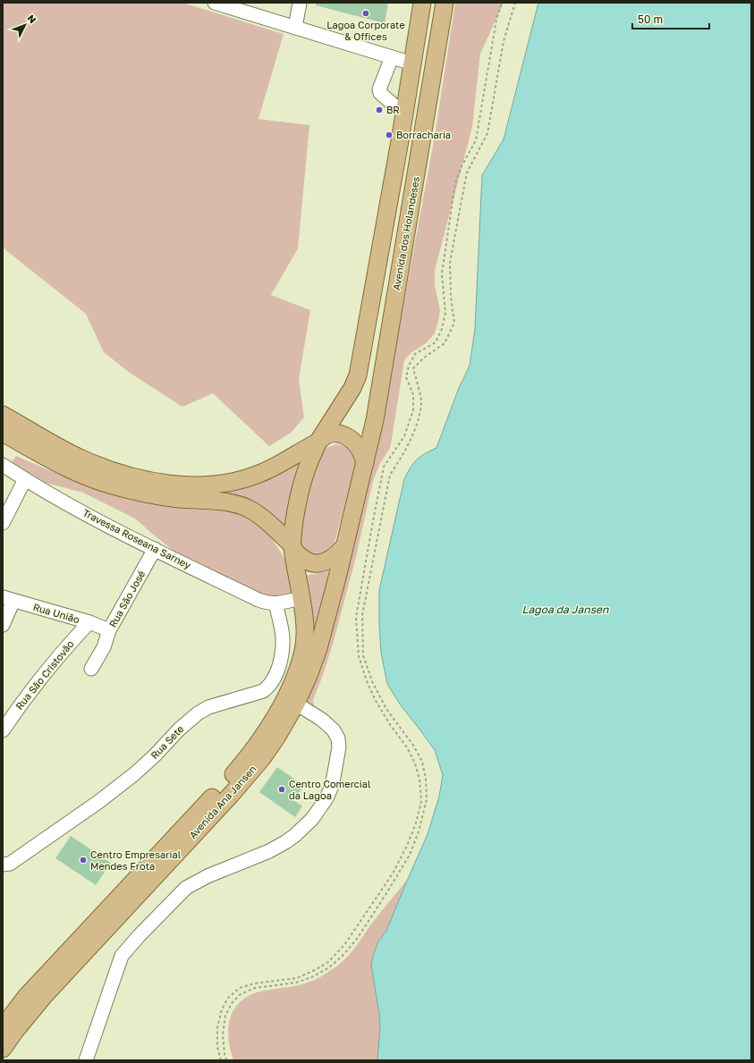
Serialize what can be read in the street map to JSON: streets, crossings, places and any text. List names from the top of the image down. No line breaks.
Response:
{"streets":{"main road":["Avenida dos Holandeses","Avenida Ana Jansen"],"street":["Travessa Roseana Sarney","Rua São José","Rua União","Rua São Cristovão","Rua Sete"]},"crossings":[["Avenida dos Holandeses","Avenida Ana Jansen"],["Travessa Roseana Sarney","Rua São José"],["Travessa Roseana Sarney","Rua Sete"],["Rua São José","Rua União"],["Rua União","Rua São Cristovão"]],"water":["Lagoa da Jansen"],"places":["Lagoa Corporate & Offices","BR","Borracharia","Centro Comercial da Lagoa","Centro Empresarial Mendes Frota"],"scale_bar":"50 m","north":"top right"}
